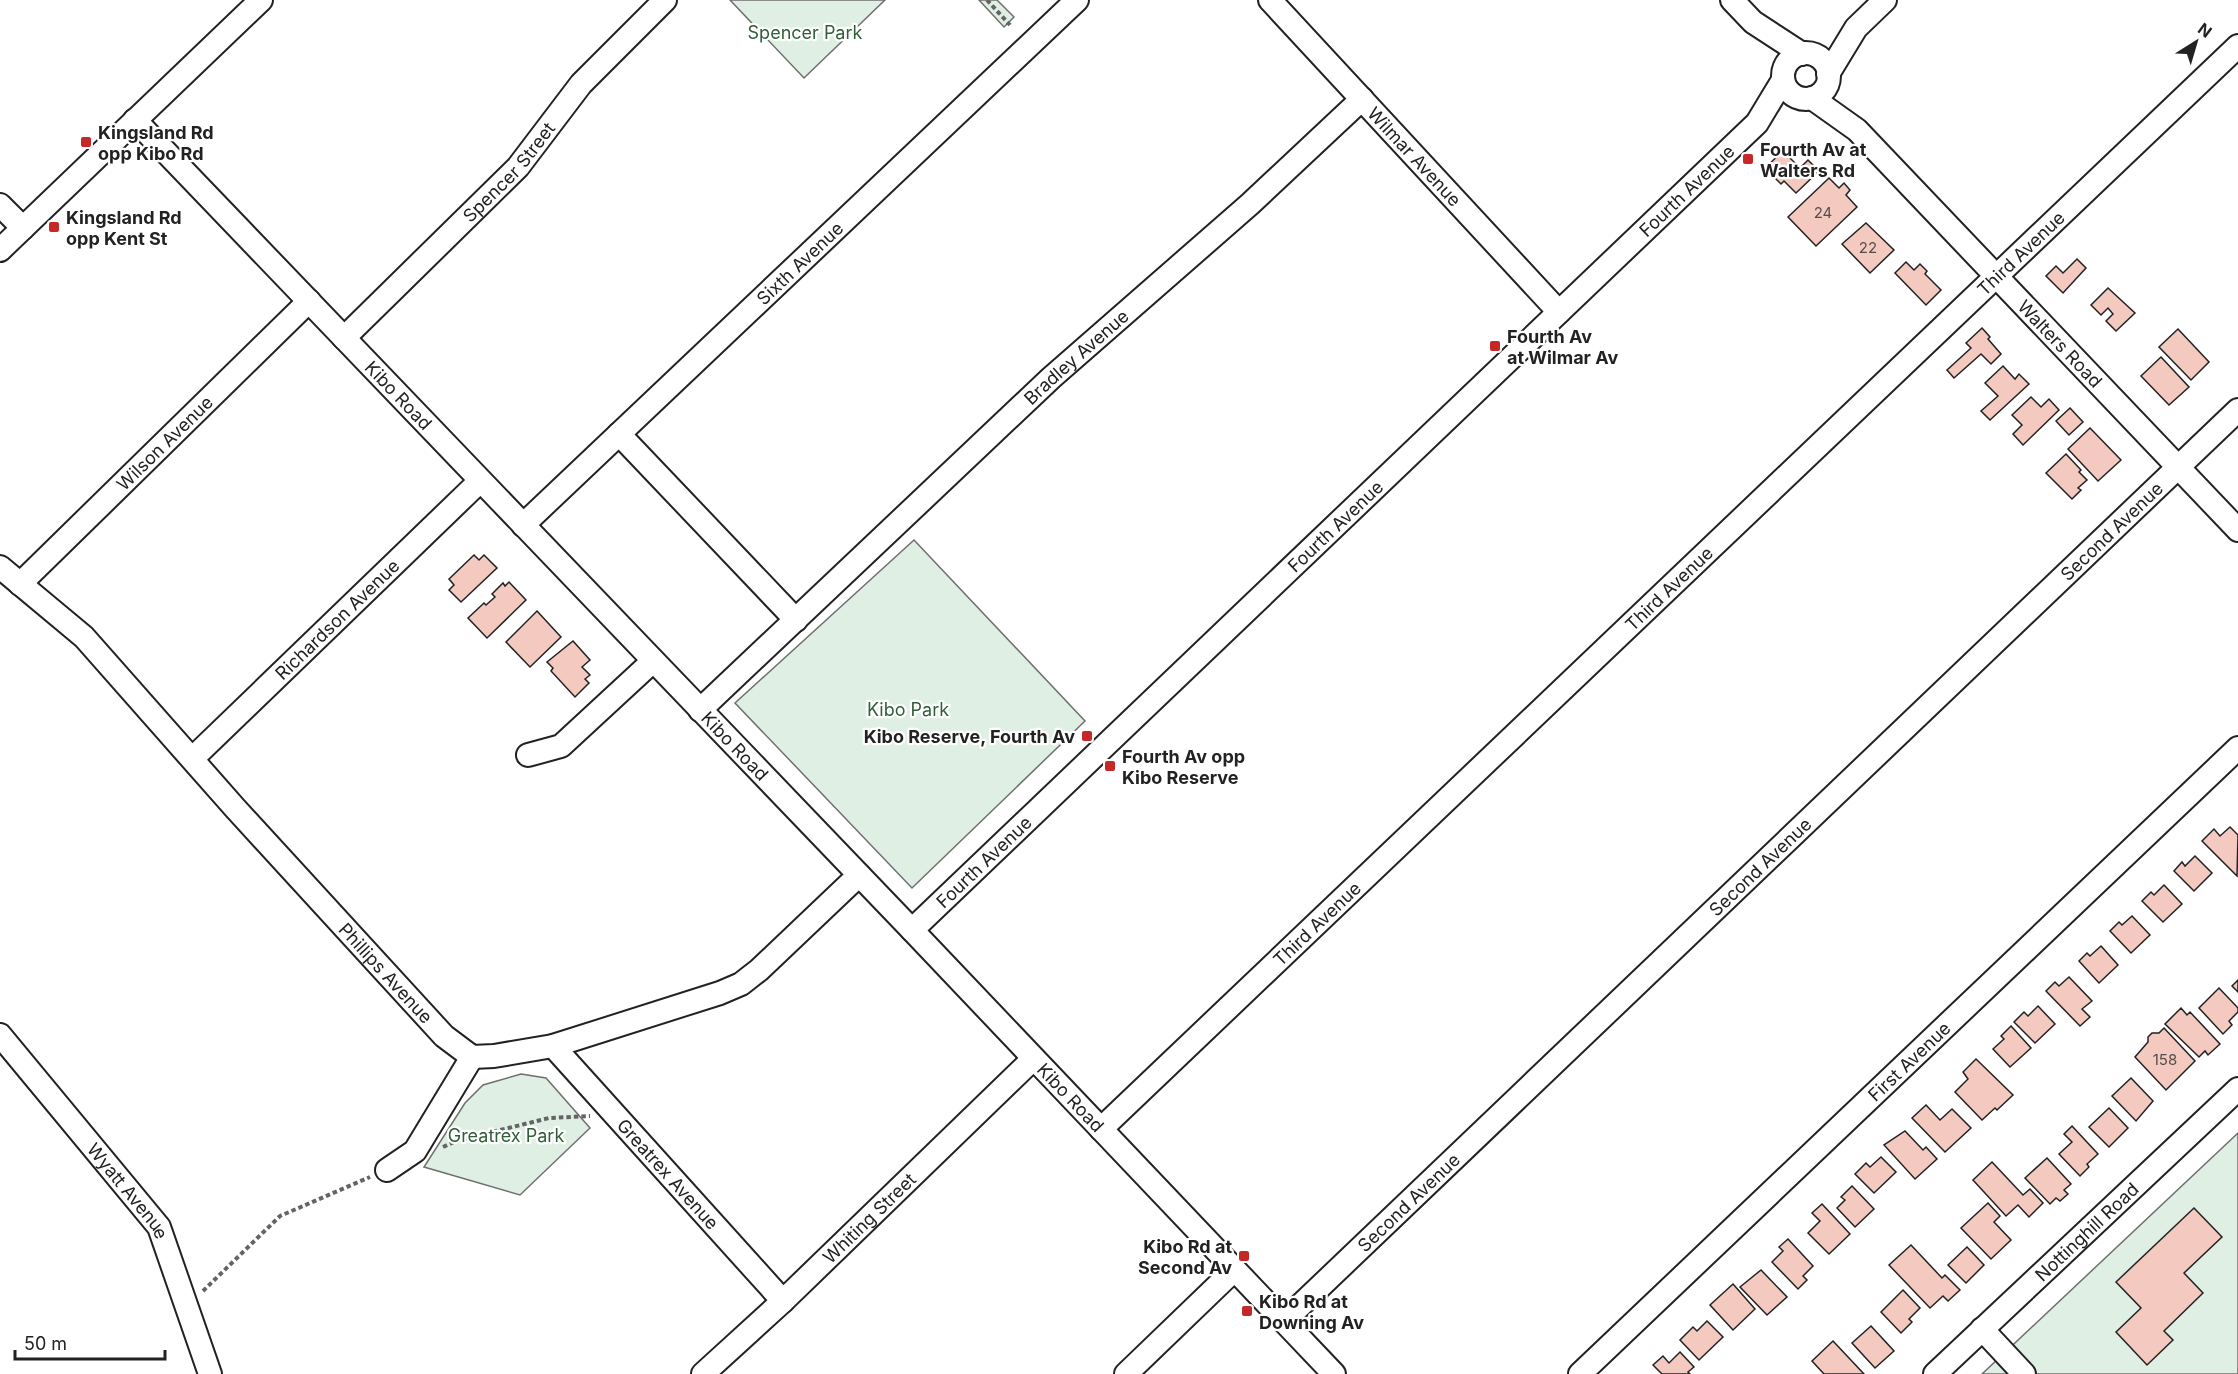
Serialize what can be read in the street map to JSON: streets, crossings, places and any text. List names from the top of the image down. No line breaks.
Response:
{"streets":{"street":["Wilmar Avenue","Spencer Street","Fourth Avenue","Third Avenue","Sixth Avenue","Walters Road","Bradley Avenue","Kibo Road","Wilson Avenue","Second Avenue","Richardson Avenue","Phillips Avenue","First Avenue","Greatrex Avenue","Wyatt Avenue","Whiting Street","Nottinghill Road"]},"crossings":[["Wilmar Avenue","Fourth Avenue"],["Wilmar Avenue","Bradley Avenue"],["Spencer Street","Kibo Road"],["Fourth Avenue","Walters Road"],["Fourth Avenue","Kibo Road"],["Third Avenue","Walters Road"],["Third Avenue","Kibo Road"],["Sixth Avenue","Kibo Road"],["Walters Road","Second Avenue"],["Bradley Avenue","Kibo Road"],["Kibo Road","Wilson Avenue"],["Kibo Road","Second Avenue"],["Kibo Road","Richardson Avenue"],["Kibo Road","Whiting Street"],["Wilson Avenue","Phillips Avenue"],["Richardson Avenue","Phillips Avenue"],["Greatrex Avenue","Whiting Street"]],"parks":["Spencer Park","Kibo Park","Greatrex Park"],"places":{"transit":["Kingsland Rd opp Kibo Rd","Fourth Av at Walters Rd","Kingsland Rd opp Kent St","Fourth Av at Wilmar Av","Kibo Reserve, Fourth Av","Fourth Av opp Kibo Reserve","Kibo Rd at Second Av","Kibo Rd at Downing Av"]},"house_numbers":["24","22","158"],"scale_bar":"50 m","north":"top right"}
